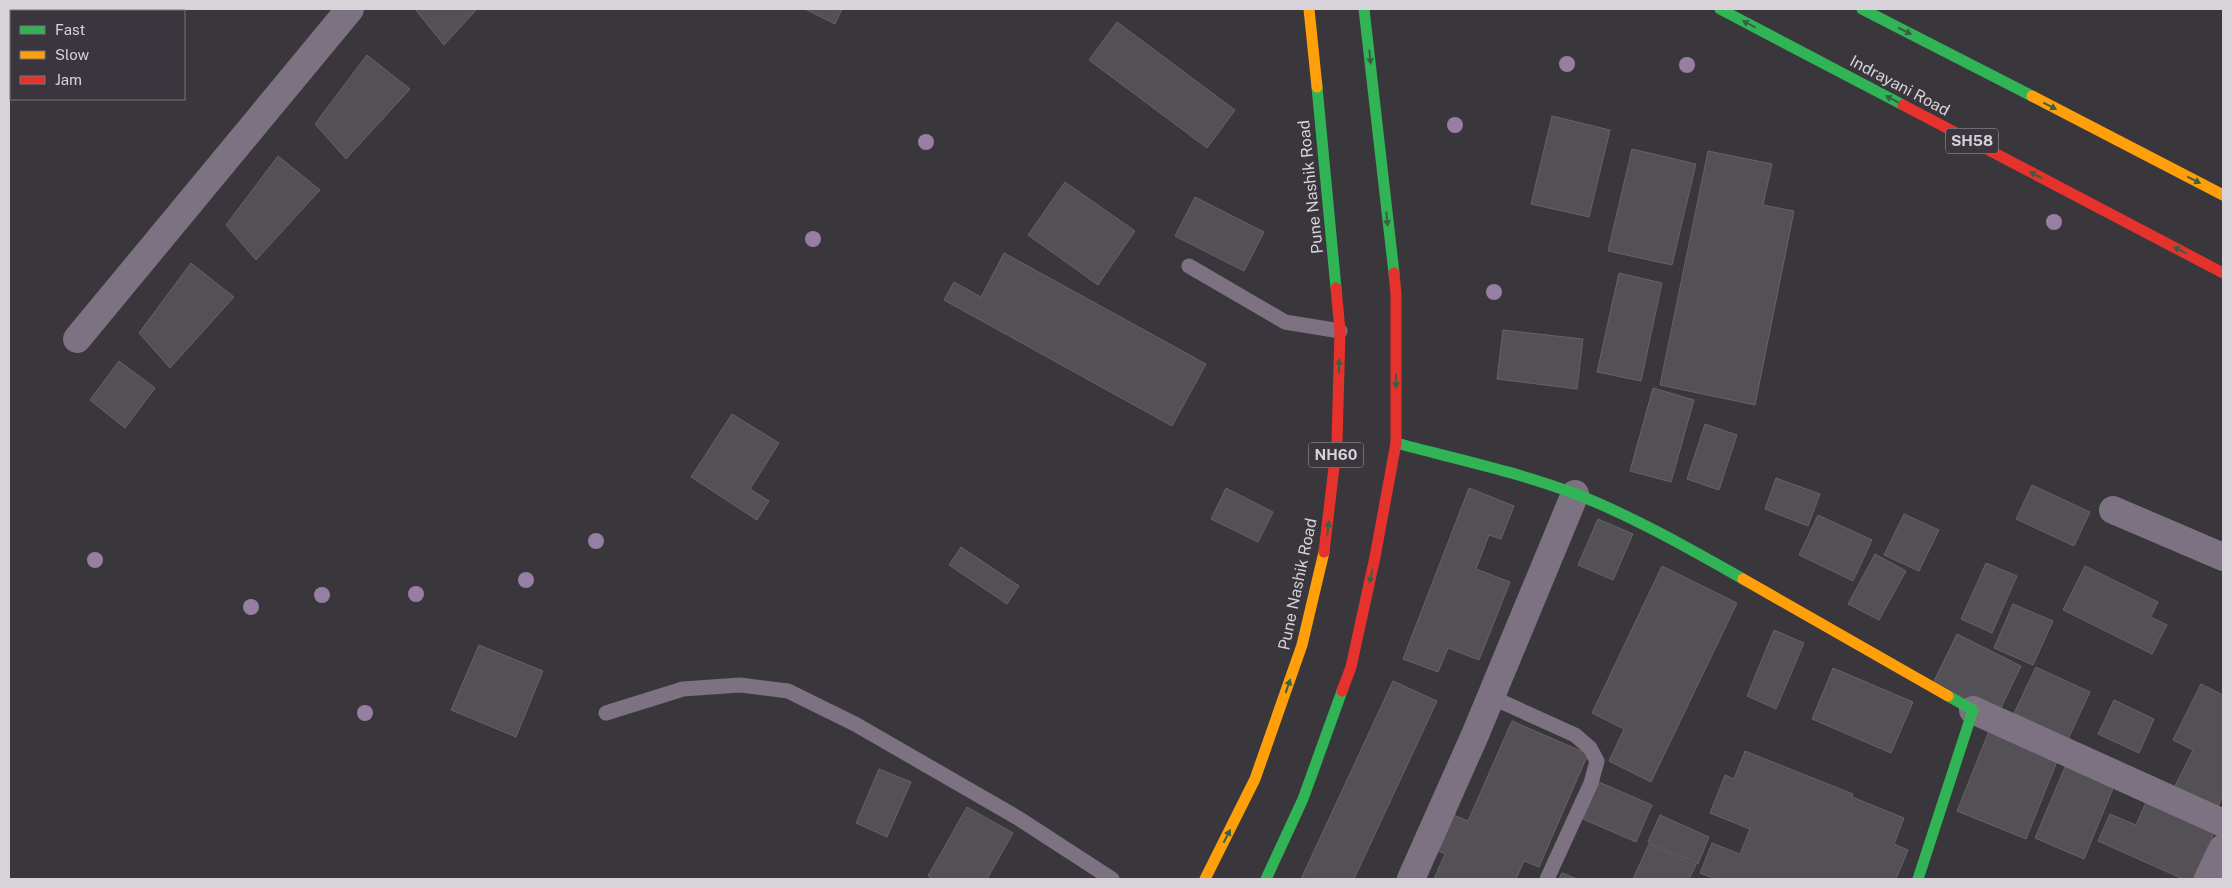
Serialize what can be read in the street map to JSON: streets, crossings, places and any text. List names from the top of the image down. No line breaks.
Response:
{"streets":{"main road":["Indrayani Road","SH58","Pune Nashik Road","NH60"]},"legend":["Fast","Slow","Jam"]}
